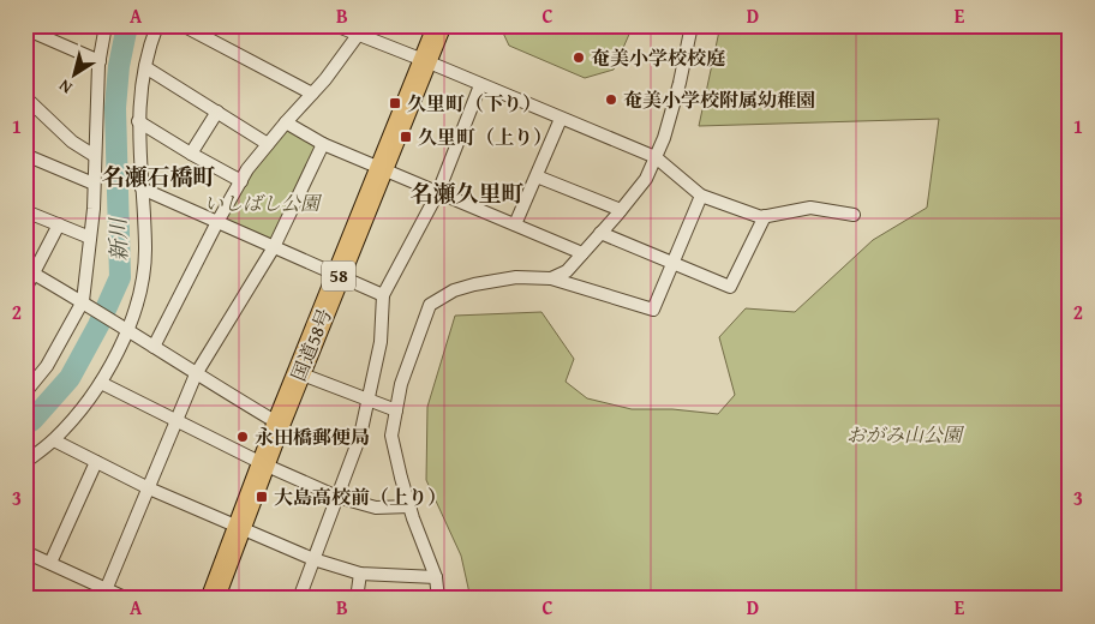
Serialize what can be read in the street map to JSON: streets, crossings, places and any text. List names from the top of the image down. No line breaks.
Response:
{"streets":{"highway":["58","国道58号"]},"districts":["名瀬石橋町","名瀬久里町"],"water":["新川"],"parks":["いしばし公園","おがみ山公園"],"places":{"other":["奄美小学校校庭","奄美小学校附属幼稚園","永田橋郵便局"],"transit":["久里町（下り）","久里町（上り）","大島高校前（上り）"]},"north":"bottom left","grid":{"columns":["A","B","C","D","E"],"rows":["1","2","3"]}}
